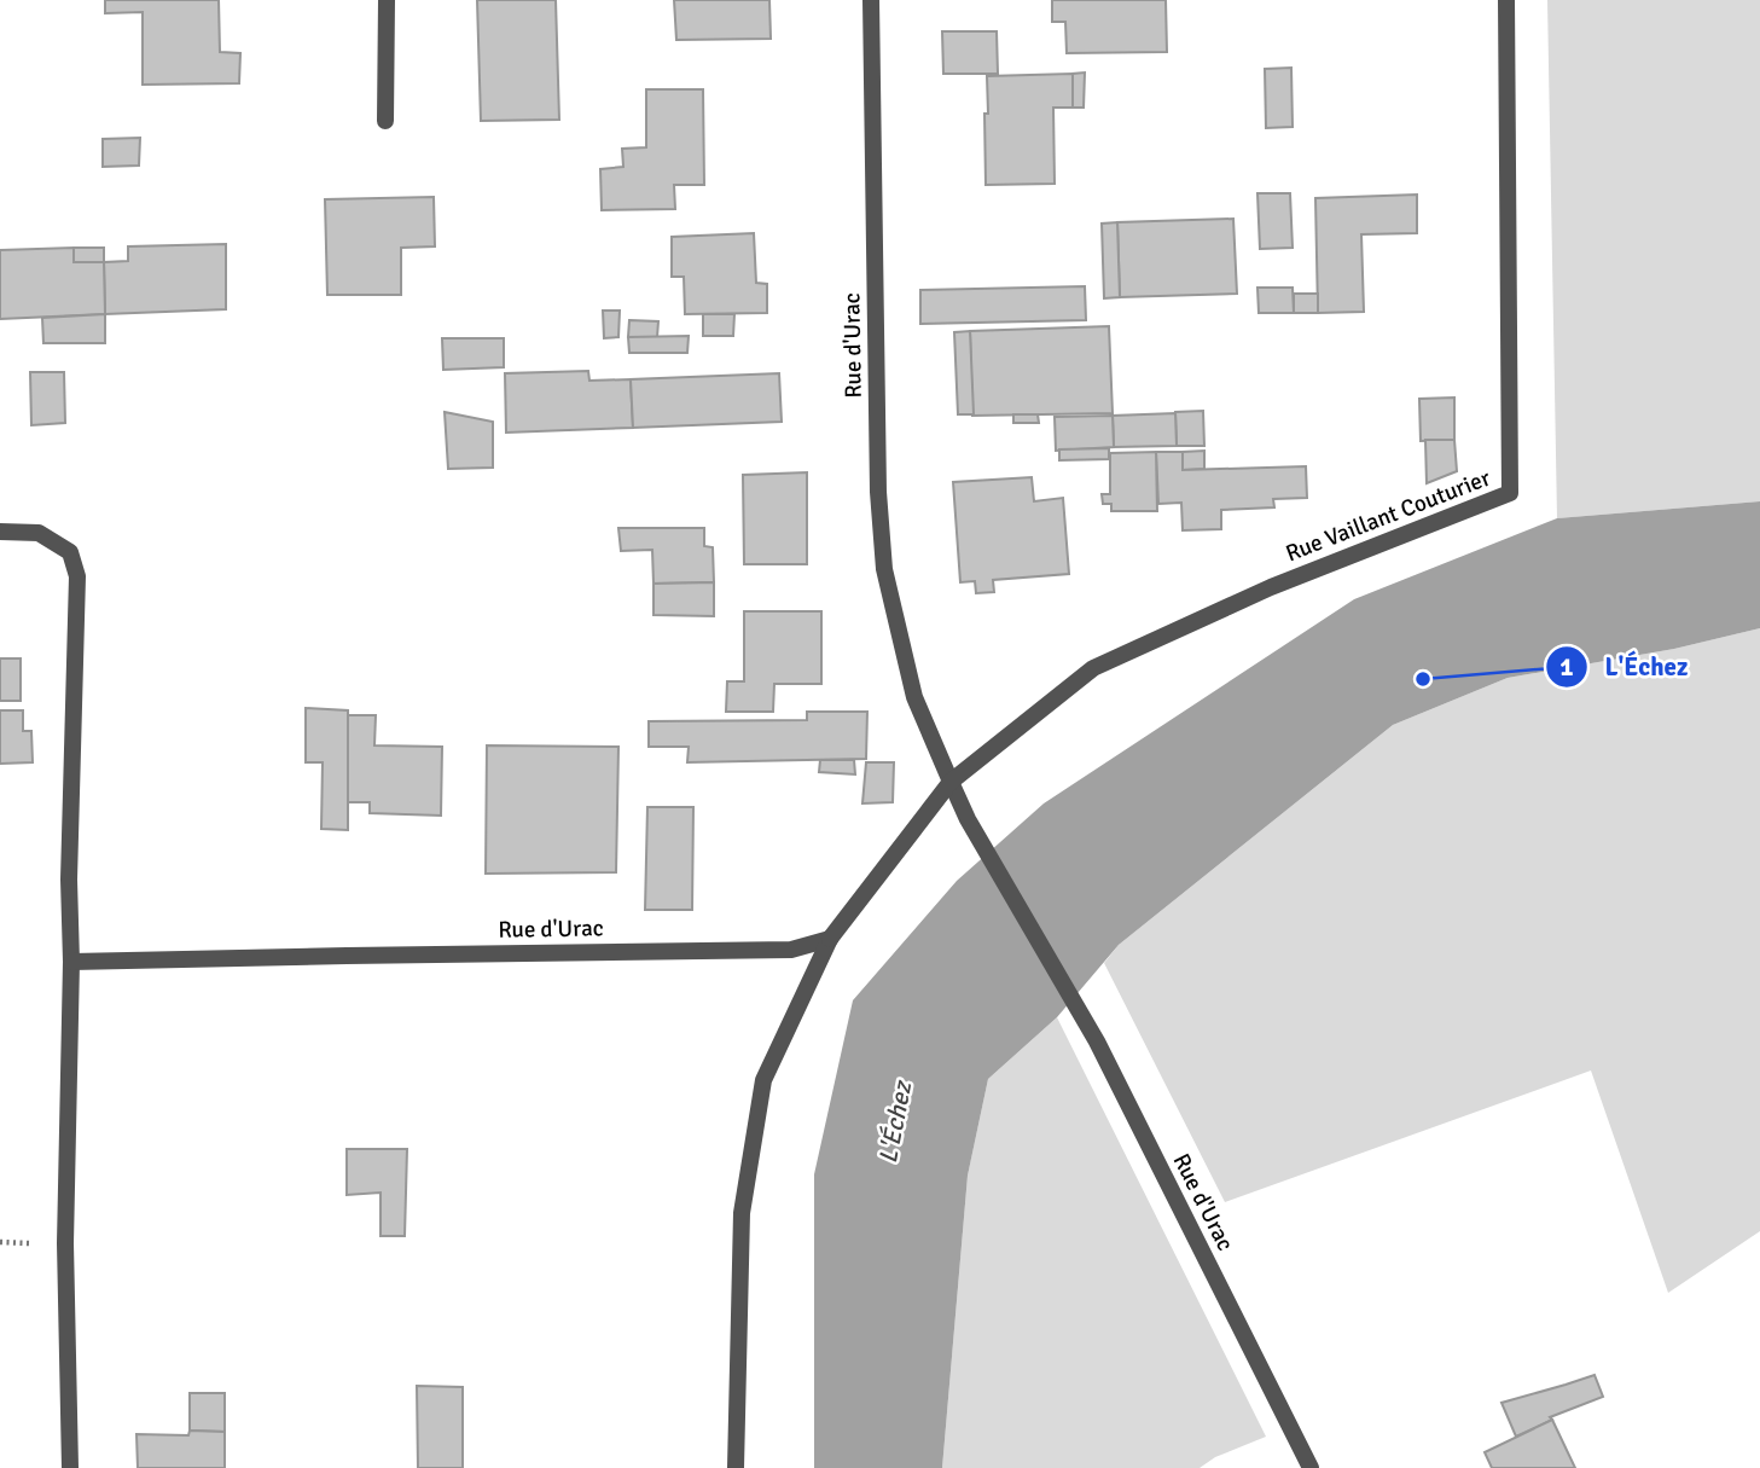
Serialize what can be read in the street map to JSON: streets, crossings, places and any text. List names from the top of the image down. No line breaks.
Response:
{"streets":{"street":["Rue d'Urac","Rue Vaillant Couturier"]},"crossings":[["Rue d'Urac","Rue Vaillant Couturier"]],"water":["L'Échez"],"places":["L'Échez"]}
